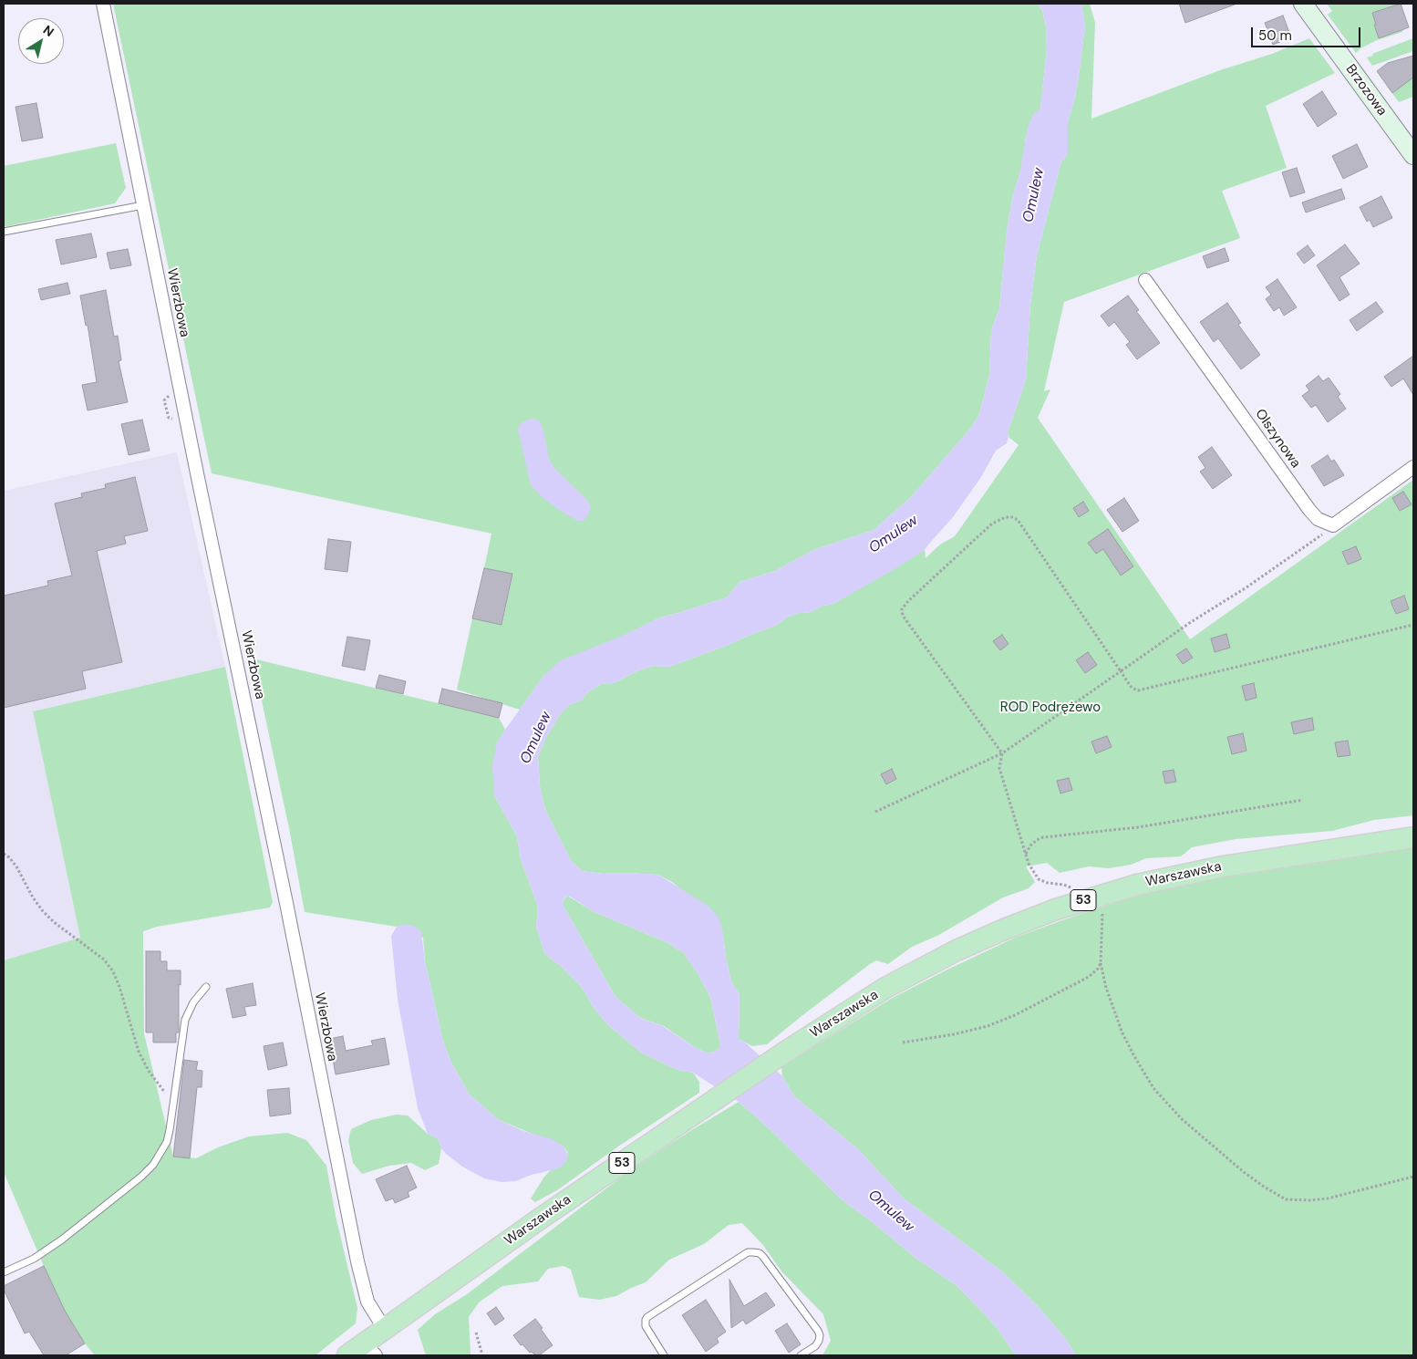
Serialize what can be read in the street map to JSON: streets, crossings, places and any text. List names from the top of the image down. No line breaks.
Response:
{"streets":{"main road":["Brzozowa","Warszawska","53"],"street":["Wierzbowa","Olszynowa"]},"crossings":[["Wierzbowa","Warszawska"]],"water":["Omulew"],"parks":["ROD Podrężewo"],"scale_bar":"50 m","north":"top right"}
